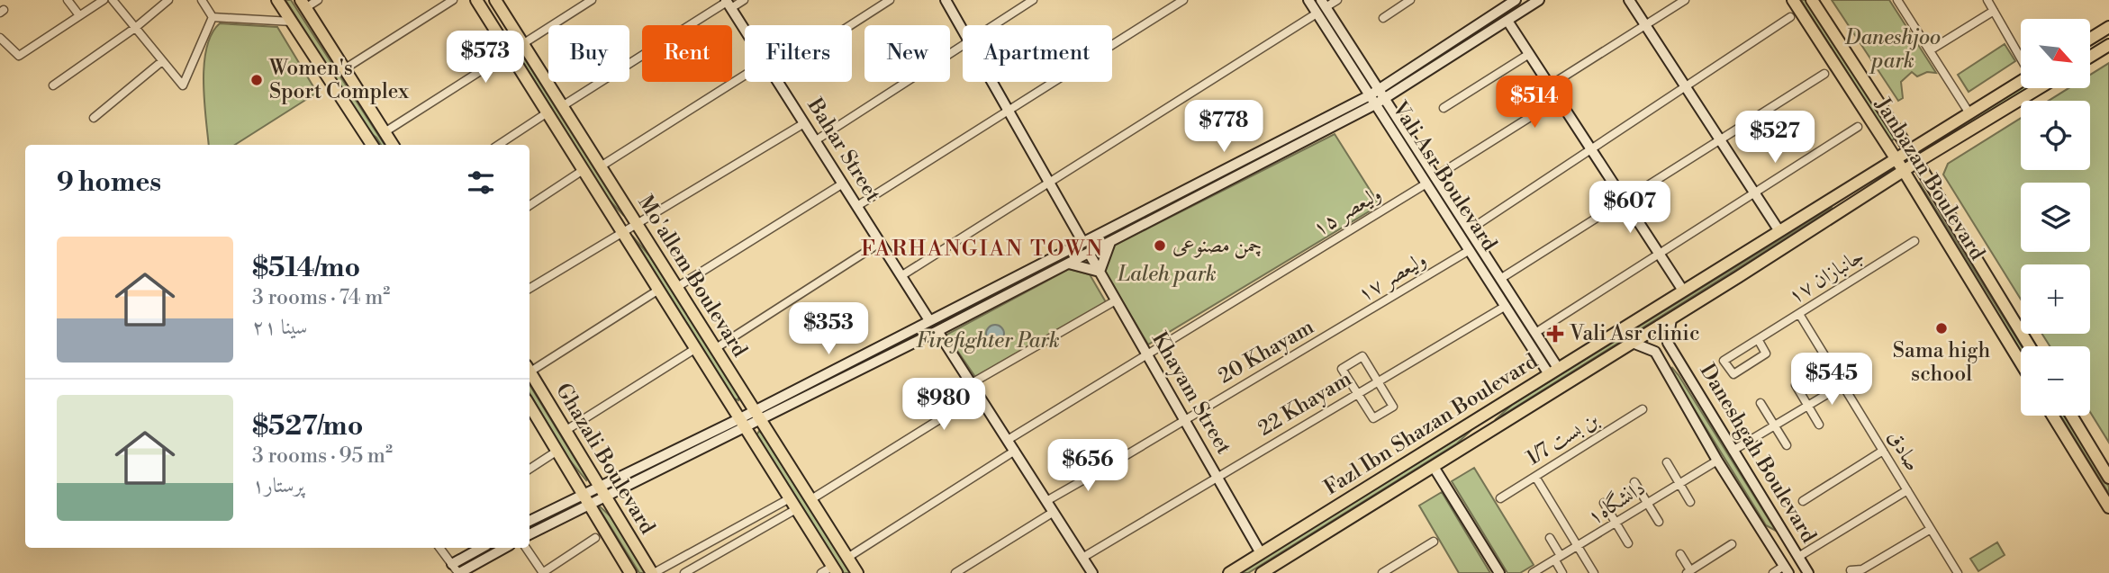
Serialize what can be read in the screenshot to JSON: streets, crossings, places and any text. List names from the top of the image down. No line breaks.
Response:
{"streets":{"main road":["Bahar Street","Vali Asr Boulevard","Janbazan Boulevard","Mo'allem Boulevard","Khayam Street","Fazl Ibn Shazan Boulevard","Daneshgah Boulevard","Ghazali Boulevard"],"street":["ولیعصر ۱۵","جانبازان ۱۷","ولیعصر ۱۷","20 Khayam","22 Khayam","بن بست 1/7","صادق","دانشگاه۱"]},"crossings":[["Vali Asr Boulevard","ولیعصر ۱۵"],["Vali Asr Boulevard","ولیعصر ۱۷"],["Vali Asr Boulevard","22 Khayam"],["Vali Asr Boulevard","Fazl Ibn Shazan Boulevard"],["Janbazan Boulevard","Fazl Ibn Shazan Boulevard"],["ولیعصر ۱۵","Khayam Street"],["جانبازان ۱۷","صادق"],["ولیعصر ۱۷","20 Khayam"],["20 Khayam","Khayam Street"],["Khayam Street","22 Khayam"],["Khayam Street","Fazl Ibn Shazan Boulevard"],["Fazl Ibn Shazan Boulevard","Daneshgah Boulevard"],["Daneshgah Boulevard","دانشگاه۱"]],"districts":["FARHANGIAN TOWN"],"parks":["Daneshjoo park","Laleh park","Firefighter Park"],"places":{"other":["Women's Sport Complex","چمن مصنوعی","Sama high school"],"health":["Vali Asr clinic"]},"north":"bottom right","page":{"map_buttons":["+","−"],"chip":["Buy","Rent","Filters","New","Apartment"],"price":["$573","$514","$778","$527","$607","$353","$545","$980","$656"],"heading":"9 homes","list":[{"name":"$514/mo","note":"3 rooms · 74 m² · سینا ۲۱"},{"name":"$527/mo","note":"3 rooms · 95 m² · پرستار۱"}]}}
